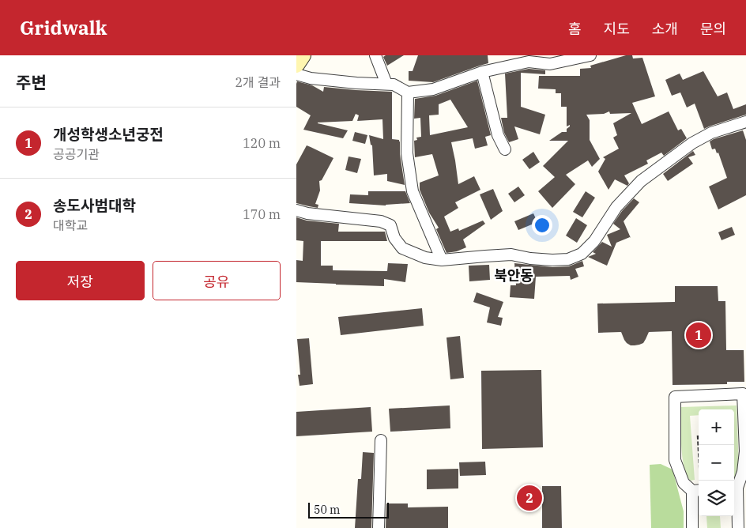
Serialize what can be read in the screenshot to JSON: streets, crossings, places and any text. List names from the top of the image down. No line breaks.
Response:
{"districts":["북안동"],"scale_bar":"50 m","page":{"header":"Gridwalk","nav":["홈","지도","소개","문의"],"heading":["주변","2개 결과"],"list":[{"mark":"1","name":"개성학생소년궁전","note":"공공기관","value":"120 m"},{"mark":"2","name":"송도사범대학","note":"대학교","value":"170 m"}],"buttons":["저장","공유"],"pins":["1","2"],"map_buttons":["+","−"],"scale":"50 m"}}
